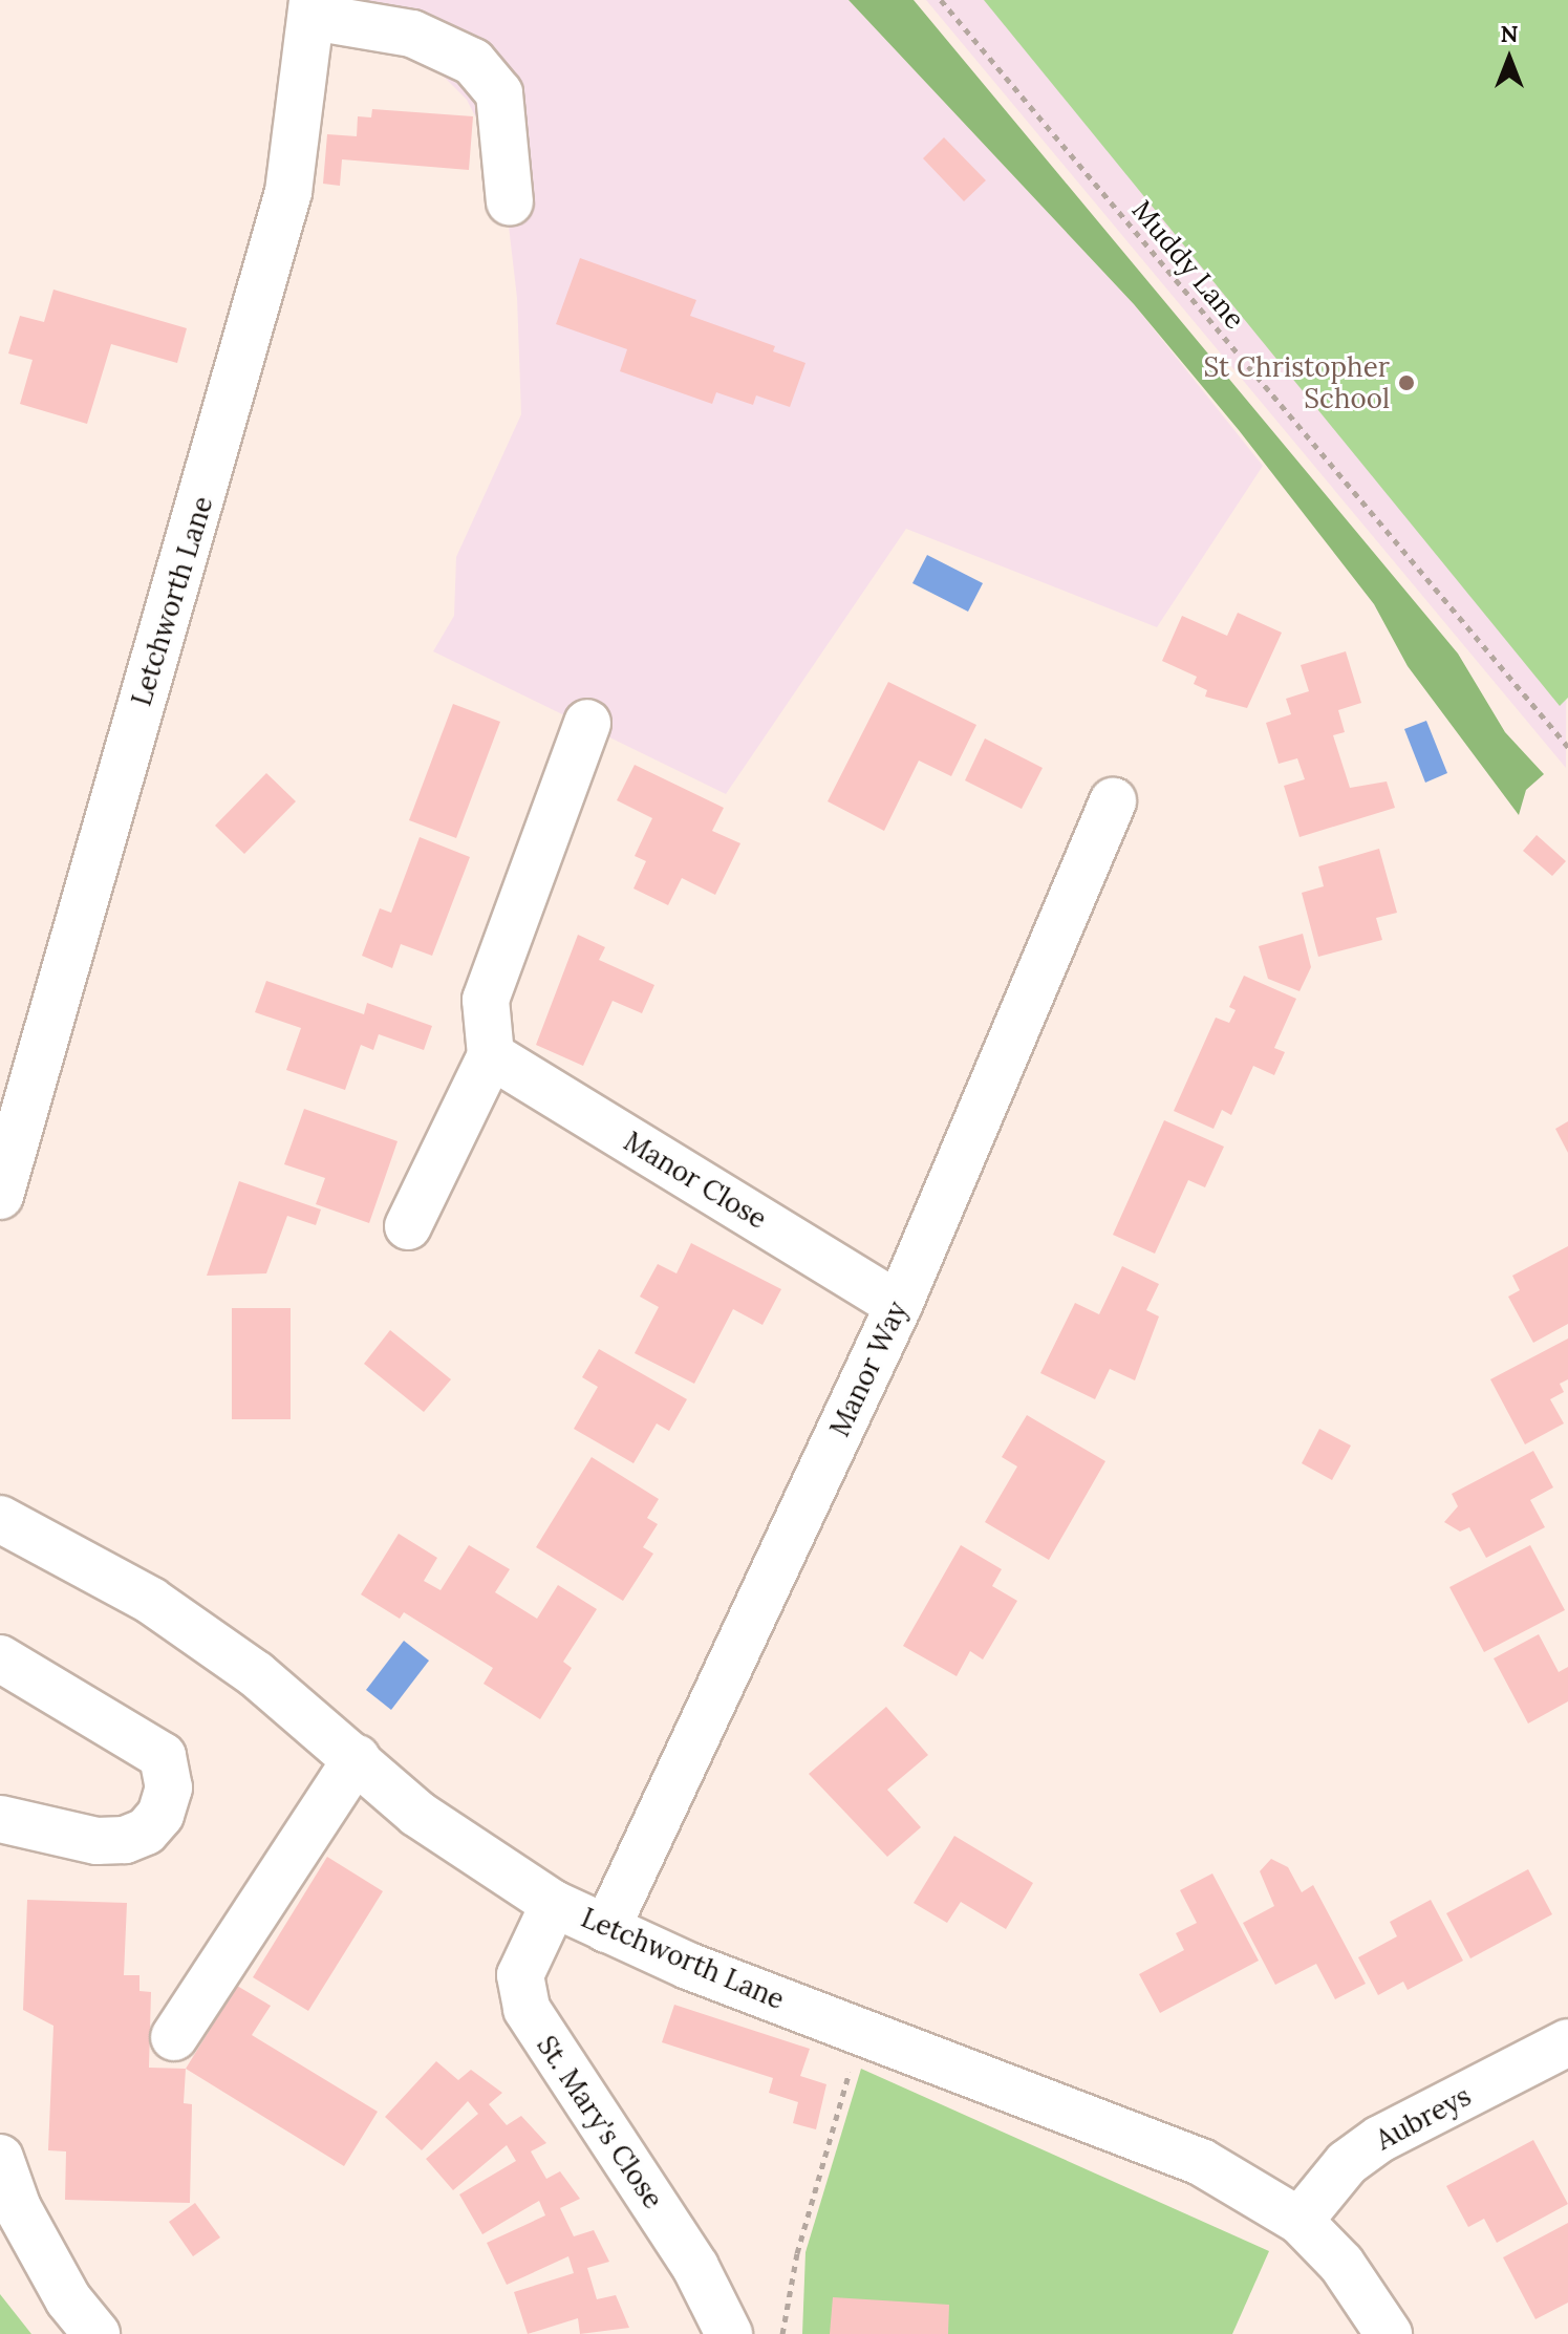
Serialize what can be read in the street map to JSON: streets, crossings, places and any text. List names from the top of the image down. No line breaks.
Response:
{"streets":{"street":["Letchworth Lane","Manor Close","Manor Way","Aubreys","St. Mary's Close"],"path":["Muddy Lane"]},"crossings":[["Letchworth Lane","Manor Way"],["Letchworth Lane","Aubreys"],["Letchworth Lane","St. Mary's Close"],["Manor Close","Manor Way"]],"places":["St Christopher School"],"north":"top"}
